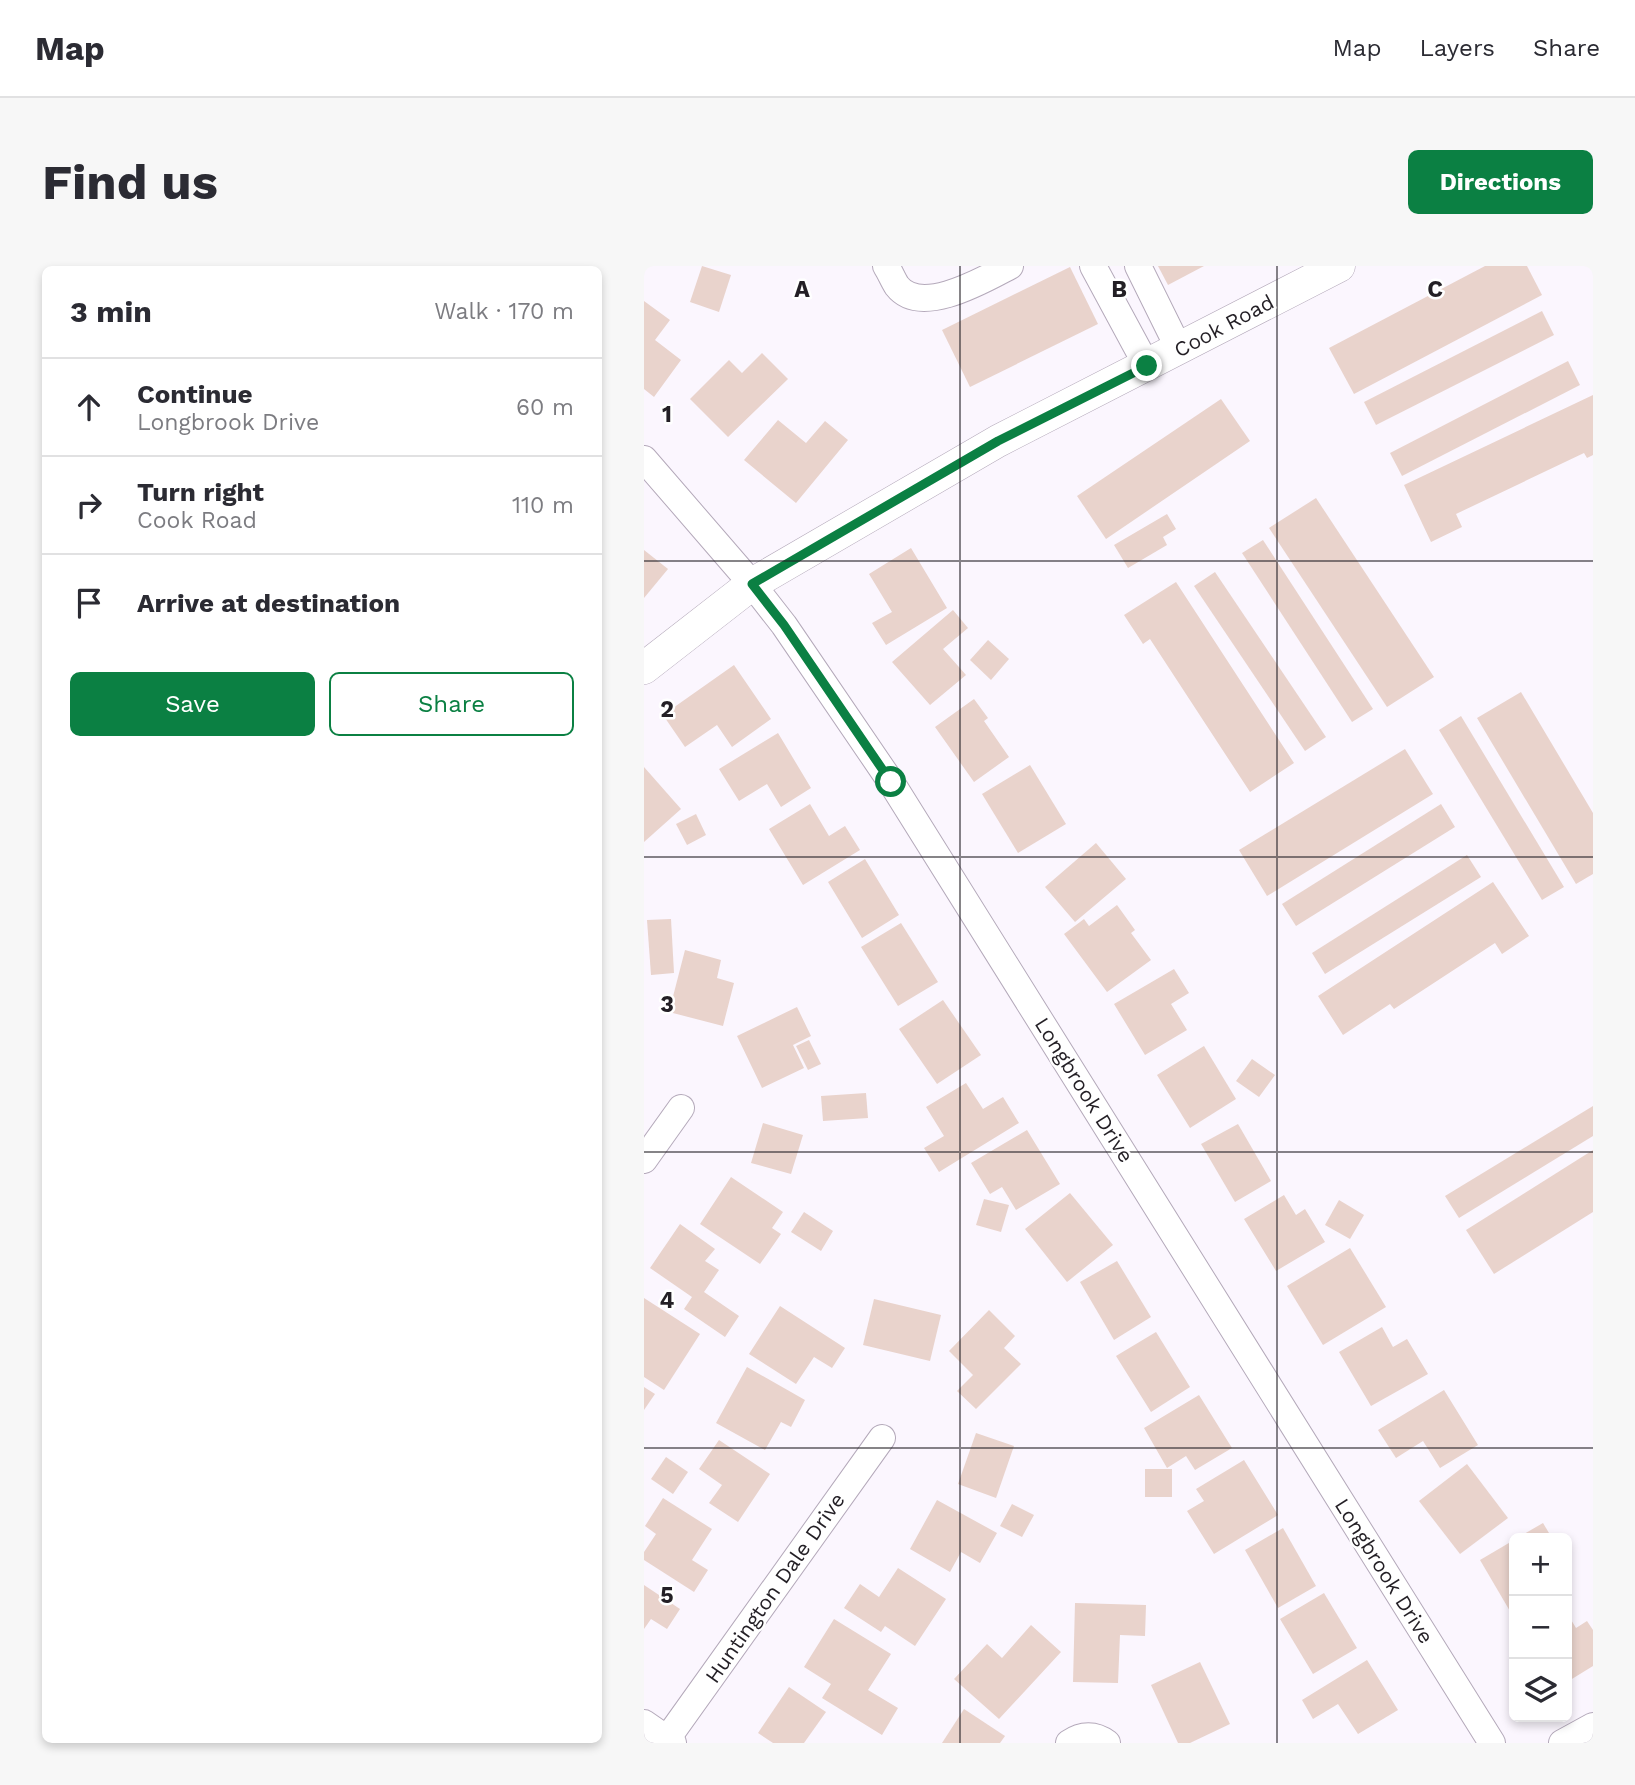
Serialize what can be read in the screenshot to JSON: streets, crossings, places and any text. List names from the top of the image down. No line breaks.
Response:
{"streets":{"street":["Cook Road","Longbrook Drive","Huntington Dale Drive"]},"crossings":[["Cook Road","Longbrook Drive"]],"page":{"header":"Map","nav":["Map","Layers","Share"],"buttons":["Directions",["Save","Share"]],"title":"Find us","heading":["3 min","Walk · 170 m"],"list":[["Continue","Longbrook Drive","60 m"],["Turn right","Cook Road","110 m"],"Arrive at destination"],"map_buttons":["+","−"]},"grid":{"columns":["A","B","C"],"rows":["1","2","3","4","5"]}}
